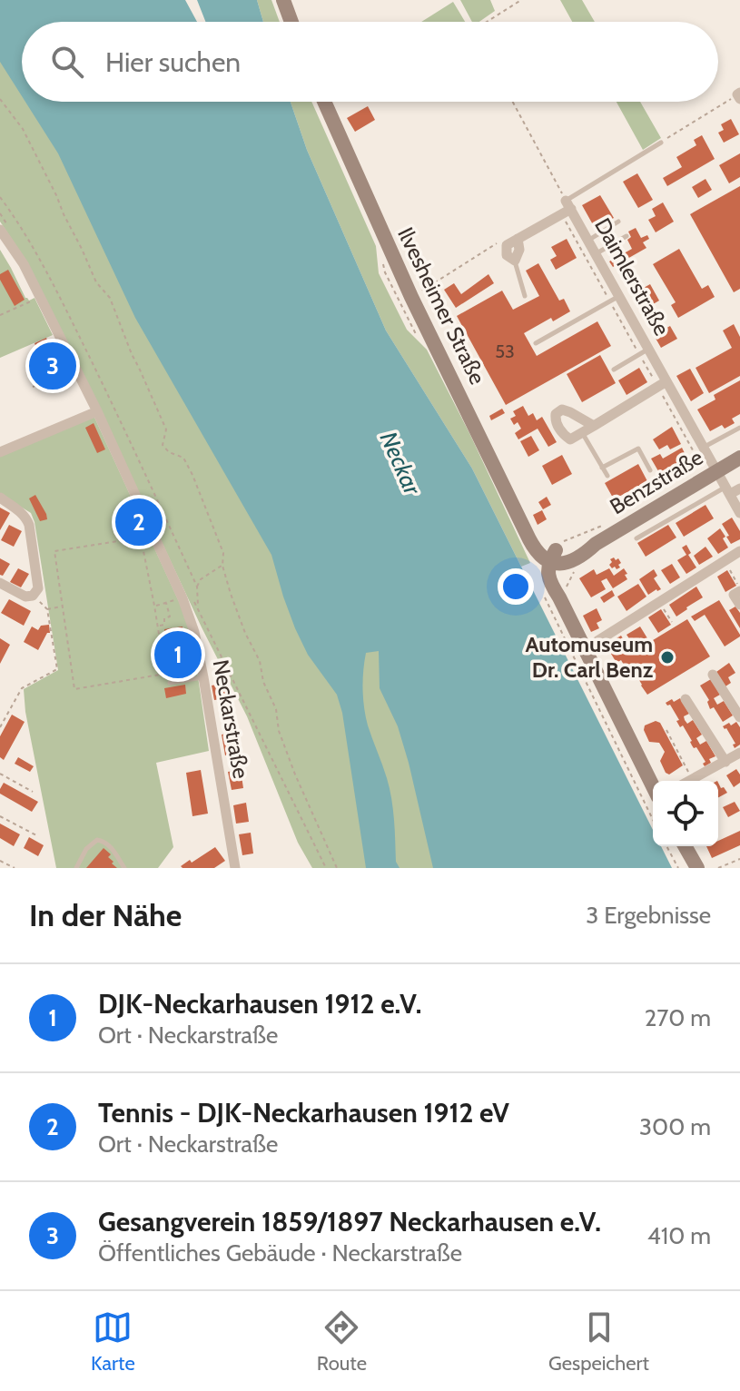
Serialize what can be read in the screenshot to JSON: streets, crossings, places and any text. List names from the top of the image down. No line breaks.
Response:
{"streets":{"main road":["Ilvesheimer Straße","Benzstraße"],"street":["Daimlerstraße","Neckarstraße"]},"crossings":[["Daimlerstraße","Benzstraße"],["Ilvesheimer Straße","Benzstraße"]],"water":["Neckar"],"places":["Automuseum Dr. Carl Benz"],"house_numbers":["53"],"page":{"search":"Hier suchen","pins":["3","2","1"],"heading":["In der Nähe","3 Ergebnisse"],"list":[{"mark":"1","name":"DJK-Neckarhausen 1912 e.V.","note":"Ort · Neckarstraße","value":"270 m"},{"mark":"2","name":"Tennis - DJK-Neckarhausen 1912 eV","note":"Ort · Neckarstraße","value":"300 m"},{"mark":"3","name":"Gesangverein 1859/1897 Neckarhausen e.V.","note":"Öffentliches Gebäude · Neckarstraße","value":"410 m"}],"nav":["Karte","Route","Gespeichert"]}}
